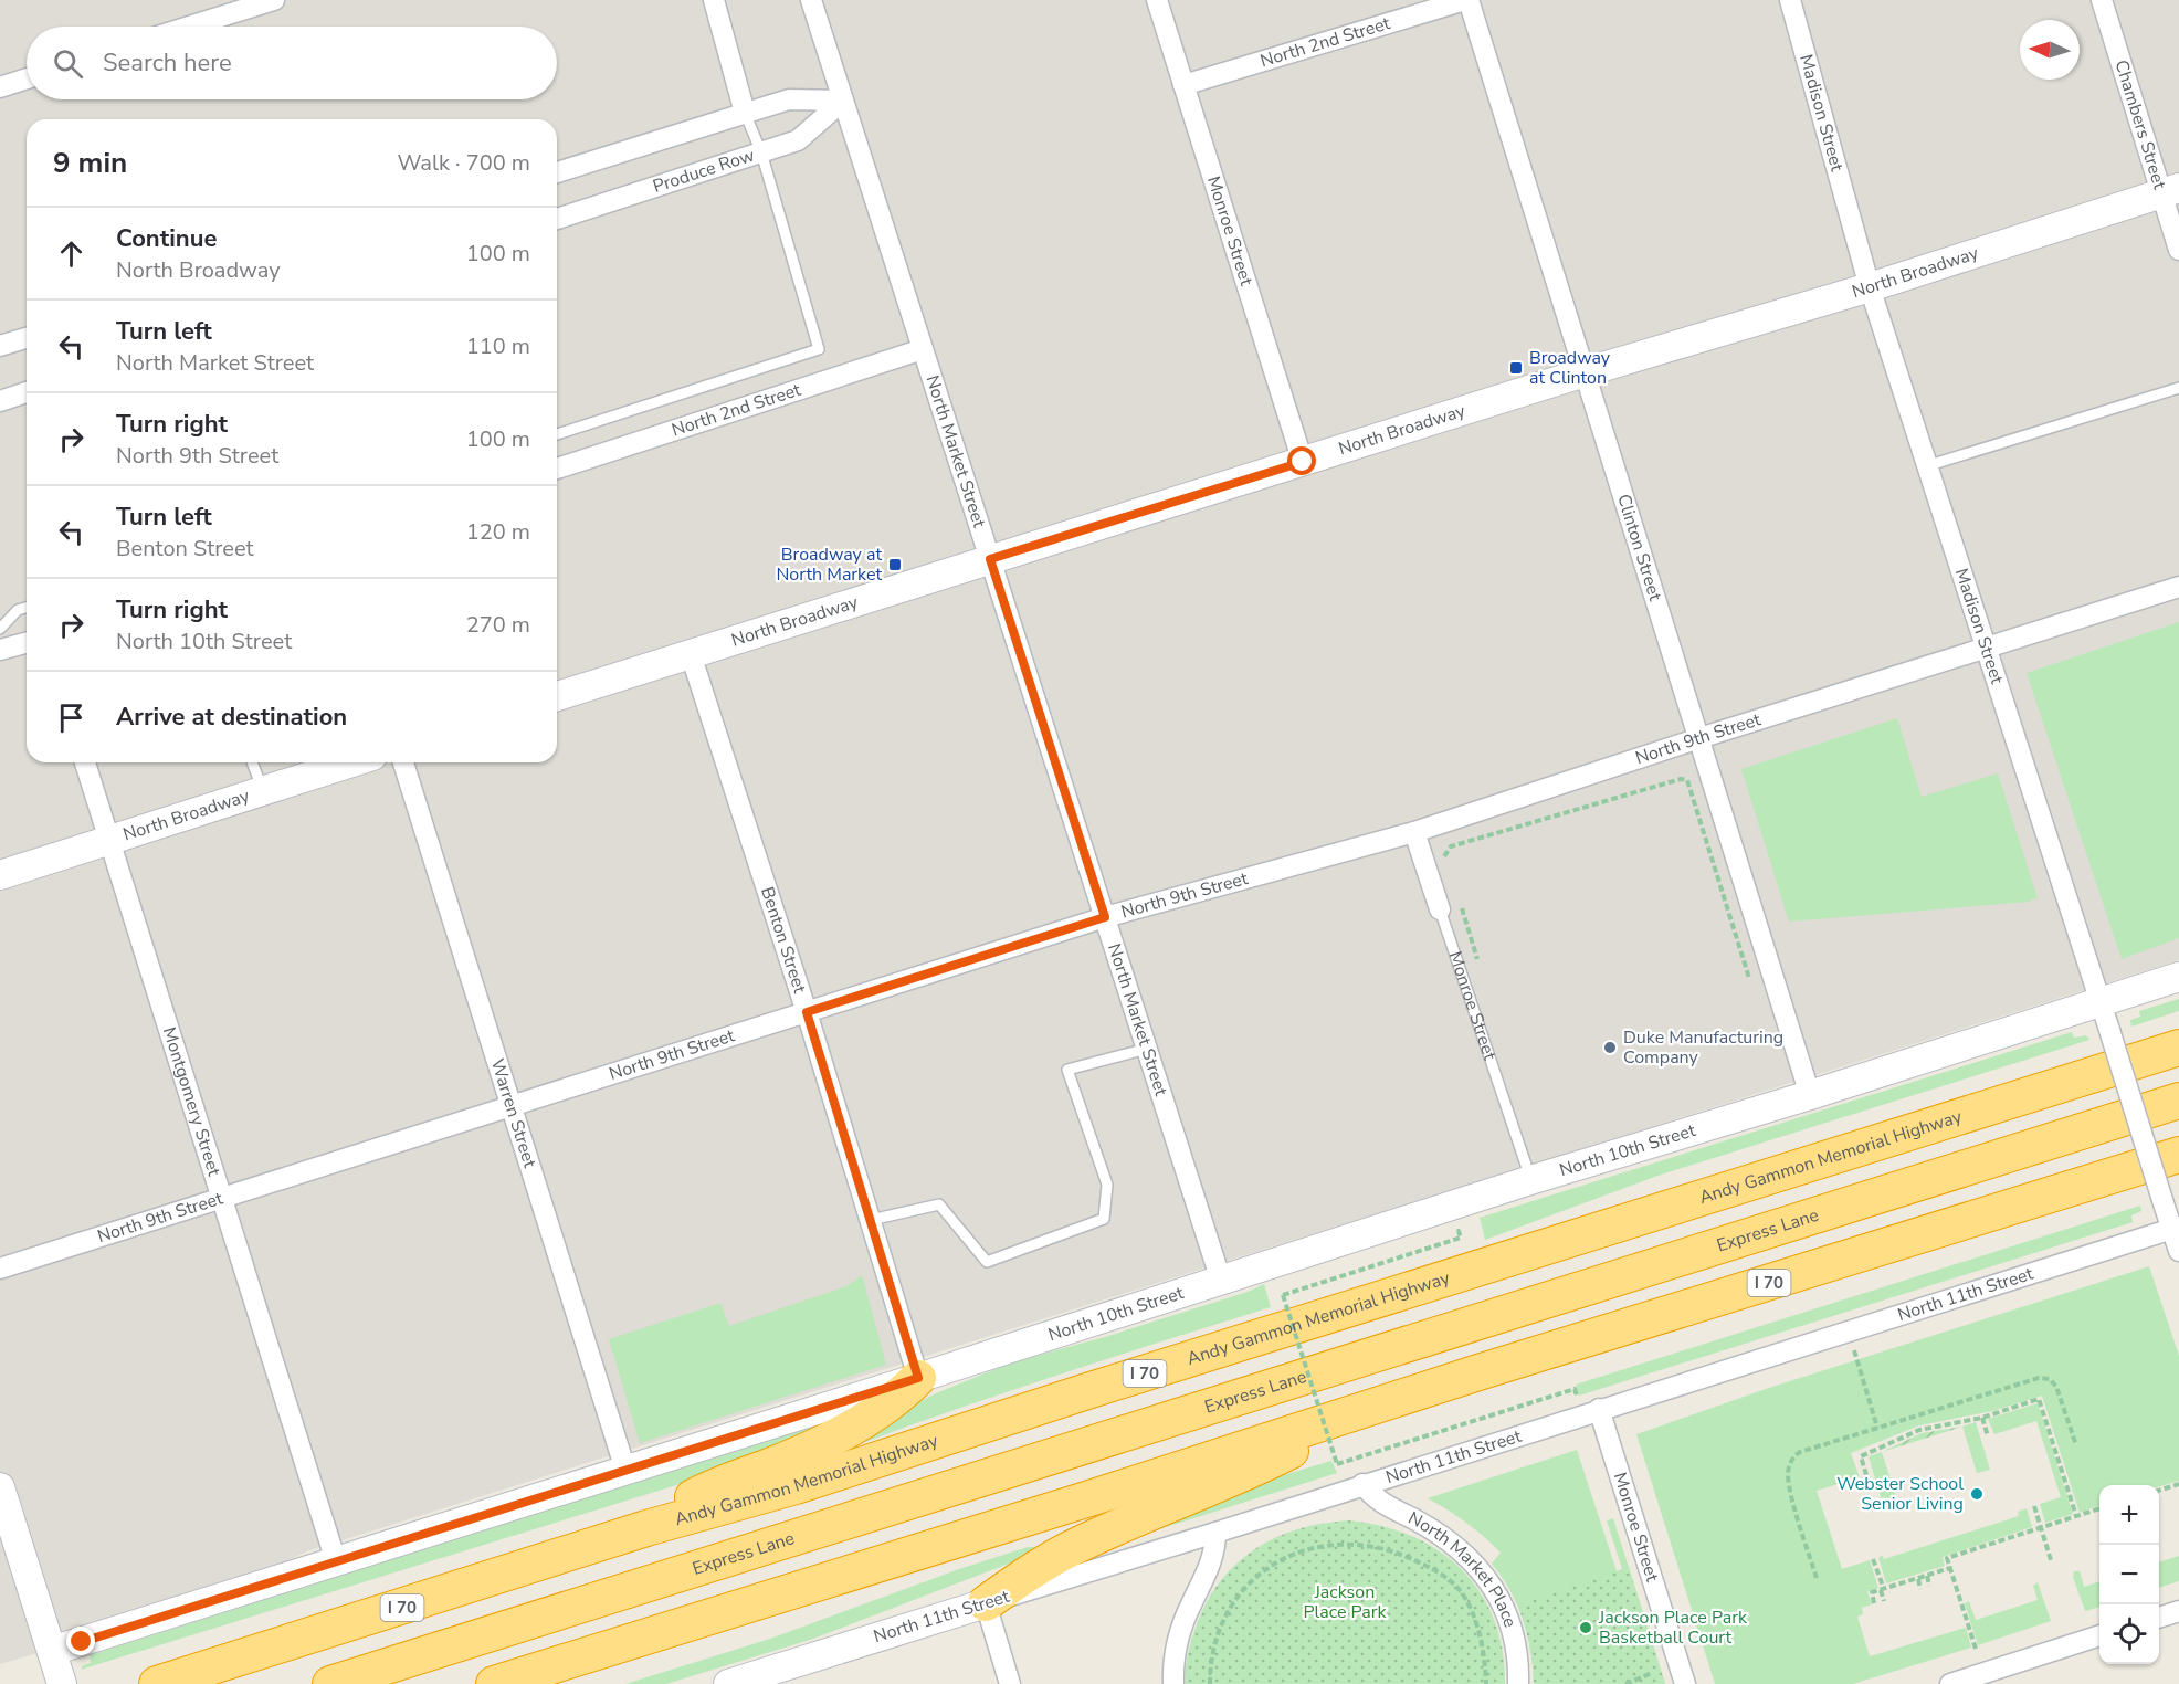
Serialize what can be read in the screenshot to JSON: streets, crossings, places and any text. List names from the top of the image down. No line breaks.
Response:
{"streets":{"highway":["Andy Gammon Memorial Highway","Express Lane","I 70"],"street":["North 2nd Street","Madison Street","Chambers Street","Produce Row","Monroe Street","North Broadway","North Market Street","Clinton Street","North 9th Street","Benton Street","Montgomery Street","Warren Street","North 10th Street","North 11th Street","North Market Place"]},"crossings":[["North 2nd Street","Monroe Street"],["North 2nd Street","North Market Street"],["North 2nd Street","Clinton Street"],["Madison Street","North Broadway"],["Madison Street","North 9th Street"],["Madison Street","North 10th Street"],["Madison Street","North 11th Street"],["Chambers Street","North Broadway"],["Produce Row","North Market Street"],["Monroe Street","North Broadway"],["Monroe Street","North 9th Street"],["Monroe Street","North 10th Street"],["Monroe Street","North 11th Street"],["North Broadway","North Market Street"],["North Broadway","Clinton Street"],["North Broadway","Benton Street"],["North Broadway","Montgomery Street"],["North Market Street","North 9th Street"],["North Market Street","North 10th Street"],["Clinton Street","North 9th Street"],["Clinton Street","North 10th Street"],["North 9th Street","Benton Street"],["North 9th Street","Montgomery Street"],["North 9th Street","Warren Street"],["Benton Street","North 10th Street"],["Montgomery Street","North 10th Street"],["Warren Street","North 10th Street"],["North 11th Street","North Market Place"]],"parks":["Jackson Place Park"],"places":{"transit":["Broadway at Clinton","Broadway at North Market"],"other":["Duke Manufacturing Company","Webster School Senior Living","Jackson Place Park Basketball Court"]},"north":"left","page":{"search":"Search here","heading":["9 min","Walk · 700 m"],"list":[["Continue","North Broadway","100 m"],["Turn left","North Market Street","110 m"],["Turn right","North 9th Street","100 m"],["Turn left","Benton Street","120 m"],["Turn right","North 10th Street","270 m"],"Arrive at destination"],"map_buttons":["+","−"]}}
